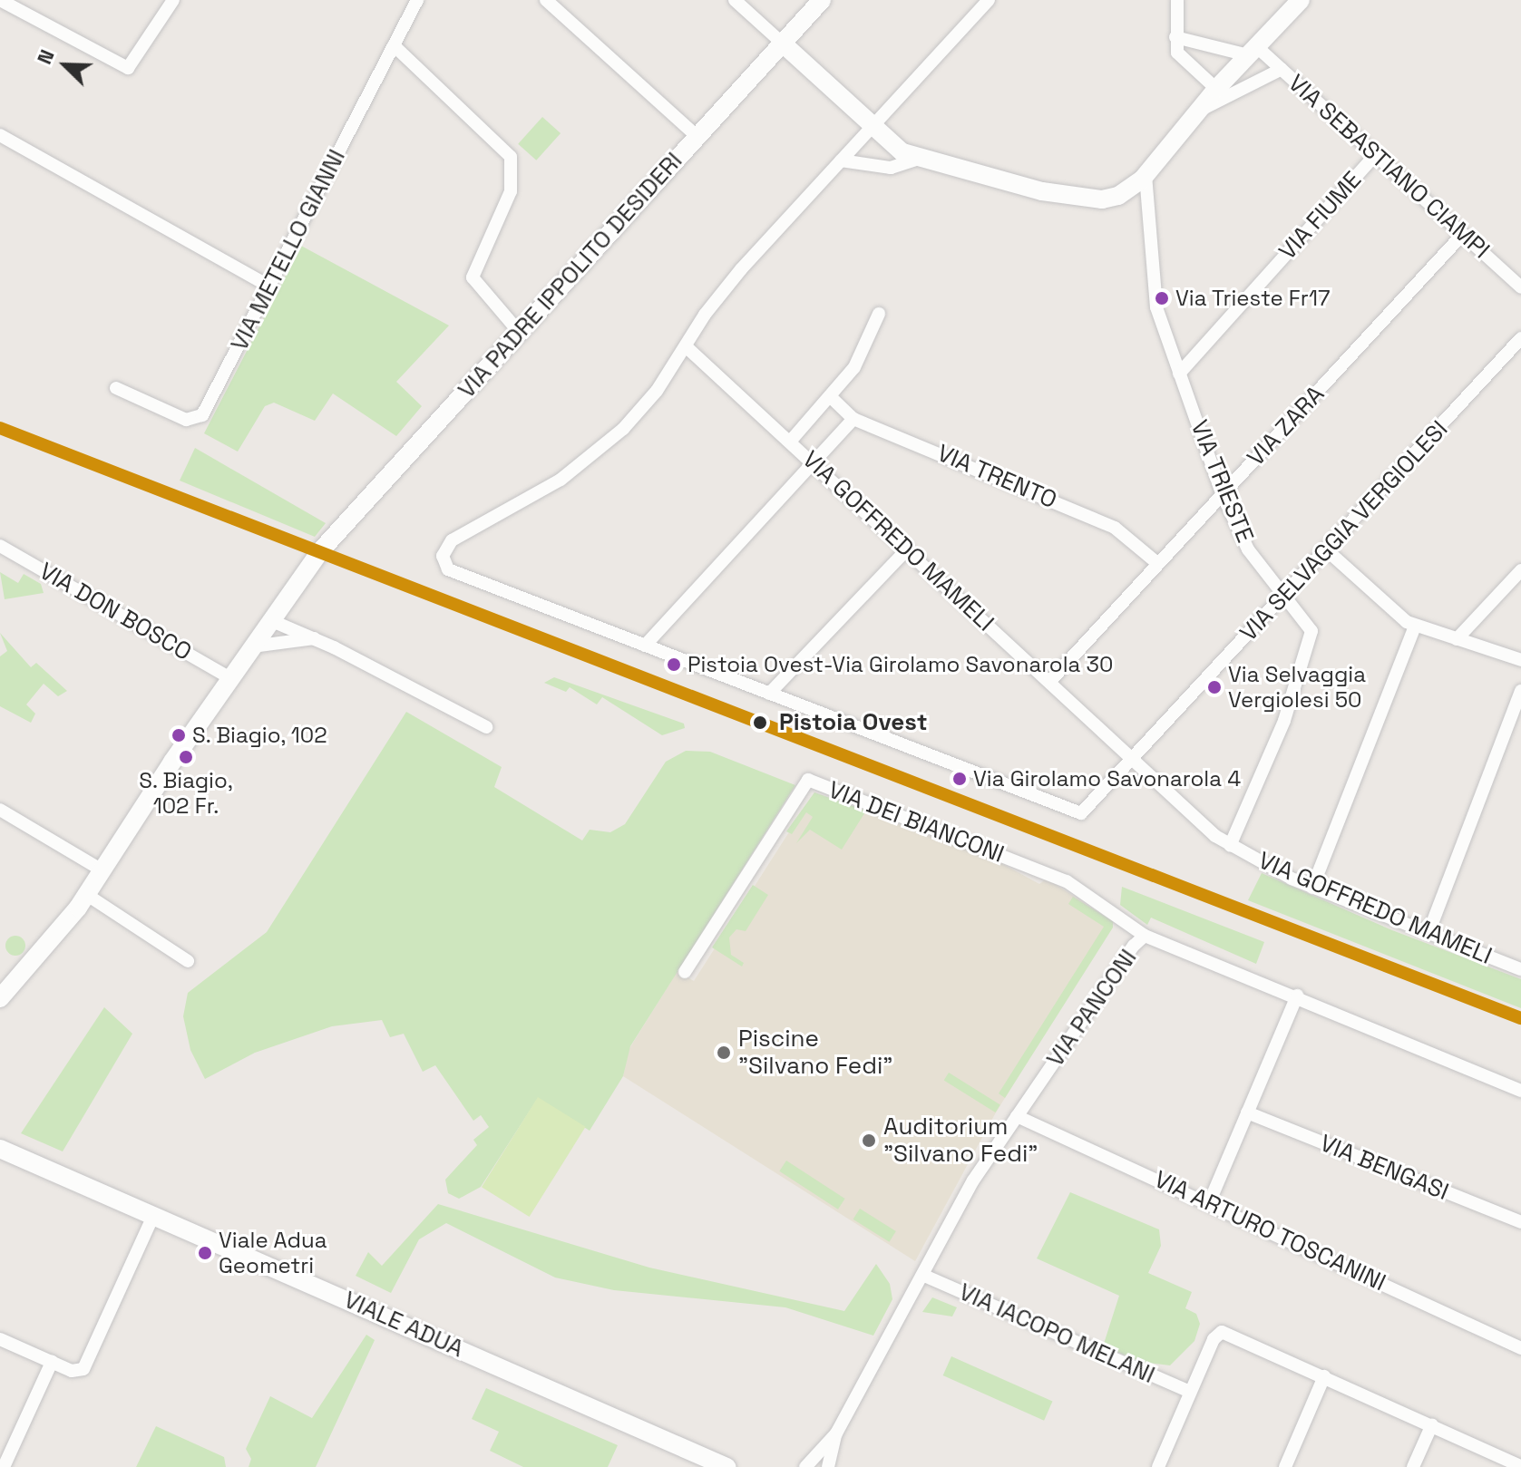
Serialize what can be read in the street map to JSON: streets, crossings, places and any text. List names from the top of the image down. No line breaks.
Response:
{"streets":{"street":["VIA SEBASTIANO CIAMPI","VIA FIUME","VIA METELLO GIANNI","VIA PADRE IPPOLITO DESIDERI","VIA ZARA","VIA TRENTO","VIA TRIESTE","VIA SELVAGGIA VERGIOLESI","VIA GOFFREDO MAMELI","VIA DON BOSCO","VIA DEI BIANCONI","VIA PANCONI","VIA BENGASI","VIA ARTURO TOSCANINI","VIALE ADUA","VIA IACOPO MELANI"]},"crossings":[["VIA SEBASTIANO CIAMPI","VIA FIUME"],["VIA SEBASTIANO CIAMPI","VIA ZARA"],["VIA FIUME","VIA TRIESTE"],["VIA PADRE IPPOLITO DESIDERI","VIA DON BOSCO"],["VIA ZARA","VIA TRENTO"],["VIA ZARA","VIA TRIESTE"],["VIA ZARA","VIA GOFFREDO MAMELI"],["VIA TRIESTE","VIA SELVAGGIA VERGIOLESI"],["VIA TRIESTE","VIA GOFFREDO MAMELI"],["VIA SELVAGGIA VERGIOLESI","VIA GOFFREDO MAMELI"],["VIA DEI BIANCONI","VIA PANCONI"],["VIA PANCONI","VIA ARTURO TOSCANINI"],["VIA PANCONI","VIA IACOPO MELANI"]],"places":["Via Trieste Fr17","Pistoia Ovest-Via Girolamo Savonarola 30","Via Selvaggia Vergiolesi 50","Pistoia Ovest","S. Biagio, 102","S. Biagio, 102 Fr.","Via Girolamo Savonarola 4","Piscine \"Silvano Fedi\"","Auditorium \"Silvano Fedi\"","Viale Adua Geometri"],"north":"top left"}
